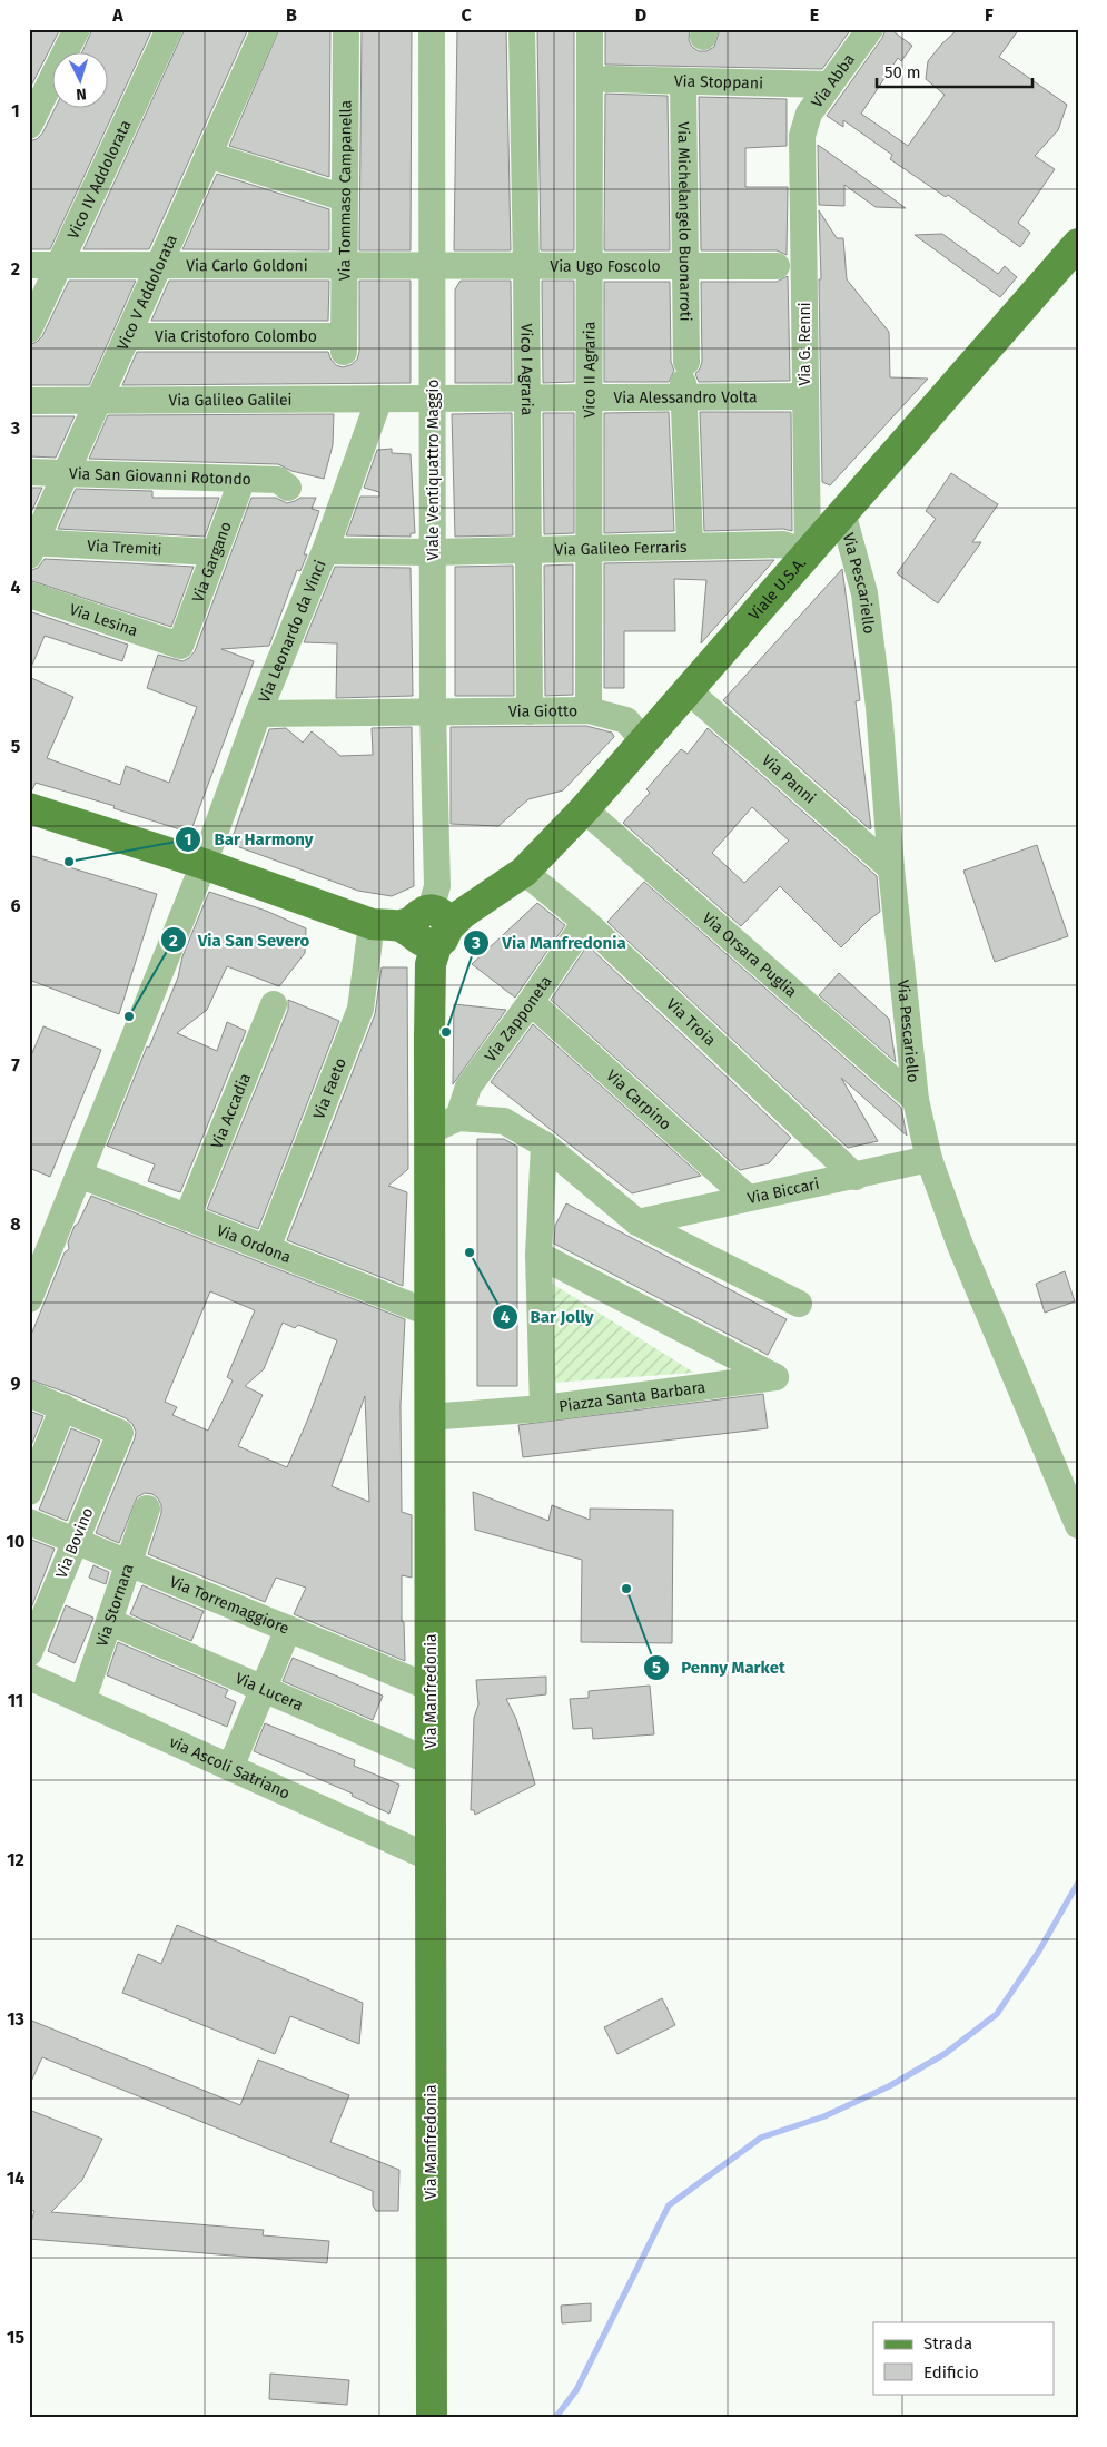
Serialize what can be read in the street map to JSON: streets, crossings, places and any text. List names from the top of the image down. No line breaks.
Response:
{"streets":{"main road":["Viale U.S.A.","Via Manfredonia"],"street":["Via Abba","Via Stoppani","Vico IV Addolorata","Via Tommaso Campanella","Via Michelangelo Buonarroti","Via Carlo Goldoni","Via Ugo Foscolo","Vico V Addolorata","Via Cristoforo Colombo","Via G. Renni","Vico I Agraria","Vico II Agraria","Via Alessandro Volta","Via Galileo Galilei","Viale Ventiquattro Maggio","Via San Giovanni Rotondo","Via Tremiti","Via Galileo Ferraris","Via Gargano","Via Pescariello","Via Lesina","Via Leonardo da Vinci","Via Giotto","Via Panni","Via Orsara Puglia","Via Zapponeta","Via Troia","Via Faeto","Via Carpino","Via Accadia","Via Biccari","Via Ordona","Piazza Santa Barbara","Via Bovino","Via Stornara","Via Torremaggiore","Via Lucera","via Ascoli Satriano"]},"crossings":[["Via Abba","Via Stoppani"],["Via Abba","Via G. Renni"],["Via Stoppani","Via Michelangelo Buonarroti"],["Vico IV Addolorata","Via Carlo Goldoni"],["Via Tommaso Campanella","Via Carlo Goldoni"],["Via Tommaso Campanella","Via Cristoforo Colombo"],["Via Michelangelo Buonarroti","Via Ugo Foscolo"],["Via Michelangelo Buonarroti","Via Alessandro Volta"],["Via Michelangelo Buonarroti","Via Galileo Ferraris"],["Via Carlo Goldoni","Via Ugo Foscolo"],["Via Carlo Goldoni","Vico V Addolorata"],["Via Carlo Goldoni","Viale Ventiquattro Maggio"],["Via Ugo Foscolo","Vico I Agraria"],["Via Ugo Foscolo","Vico II Agraria"],["Via Ugo Foscolo","Viale Ventiquattro Maggio"],["Vico V Addolorata","Via Cristoforo Colombo"],["Vico V Addolorata","Via Galileo Galilei"],["Vico V Addolorata","Via San Giovanni Rotondo"],["Vico V Addolorata","Via Tremiti"],["Via G. Renni","Via Alessandro Volta"],["Via G. Renni","Via Galileo Ferraris"],["Via G. Renni","Viale U.S.A."],["Vico I Agraria","Via Alessandro Volta"],["Vico I Agraria","Via Galileo Ferraris"],["Vico I Agraria","Via Giotto"],["Vico II Agraria","Via Alessandro Volta"],["Vico II Agraria","Via Galileo Ferraris"],["Vico II Agraria","Via Giotto"],["Via Alessandro Volta","Via Galileo Galilei"],["Via Alessandro Volta","Viale Ventiquattro Maggio"],["Via Galileo Galilei","Viale Ventiquattro Maggio"],["Via Galileo Galilei","Via Leonardo da Vinci"],["Viale Ventiquattro Maggio","Via Galileo Ferraris"],["Viale Ventiquattro Maggio","Viale U.S.A."],["Viale Ventiquattro Maggio","Via Giotto"],["Viale Ventiquattro Maggio","Via Faeto"],["Viale Ventiquattro Maggio","Via Manfredonia"],["Via San Giovanni Rotondo","Via Gargano"],["Via Tremiti","Via Gargano"],["Via Galileo Ferraris","Viale U.S.A."],["Via Galileo Ferraris","Via Leonardo da Vinci"],["Via Gargano","Via Lesina"],["Via Pescariello","Viale U.S.A."],["Via Pescariello","Via Panni"],["Via Pescariello","Via Orsara Puglia"],["Via Pescariello","Via Biccari"],["Viale U.S.A.","Via Giotto"],["Viale U.S.A.","Via Panni"],["Viale U.S.A.","Via Orsara Puglia"],["Viale U.S.A.","Via Troia"],["Viale U.S.A.","Via Faeto"],["Viale U.S.A.","Via Manfredonia"],["Via Leonardo da Vinci","Via Giotto"],["Via Leonardo da Vinci","Via Ordona"],["Via Zapponeta","Via Troia"],["Via Zapponeta","Via Carpino"],["Via Troia","Via Biccari"],["Via Faeto","Via Ordona"],["Via Faeto","Via Manfredonia"],["Via Carpino","Via Biccari"],["Via Accadia","Via Ordona"],["Via Ordona","Via Manfredonia"],["Via Bovino","Via Torremaggiore"],["Via Stornara","Via Torremaggiore"],["Via Stornara","Via Lucera"],["Via Stornara","via Ascoli Satriano"],["Via Torremaggiore","Via Manfredonia"],["Via Manfredonia","Via Lucera"],["Via Manfredonia","via Ascoli Satriano"]],"places":["Bar Harmony","Via San Severo","Via Manfredonia","Bar Jolly","Penny Market"],"legend":["Strada","Edificio"],"scale_bar":"50 m","north":"bottom","grid":{"columns":["A","B","C","D","E","F"],"rows":["1","2","3","4","5","6","7","8","9","10","11","12","13","14","15"]}}
